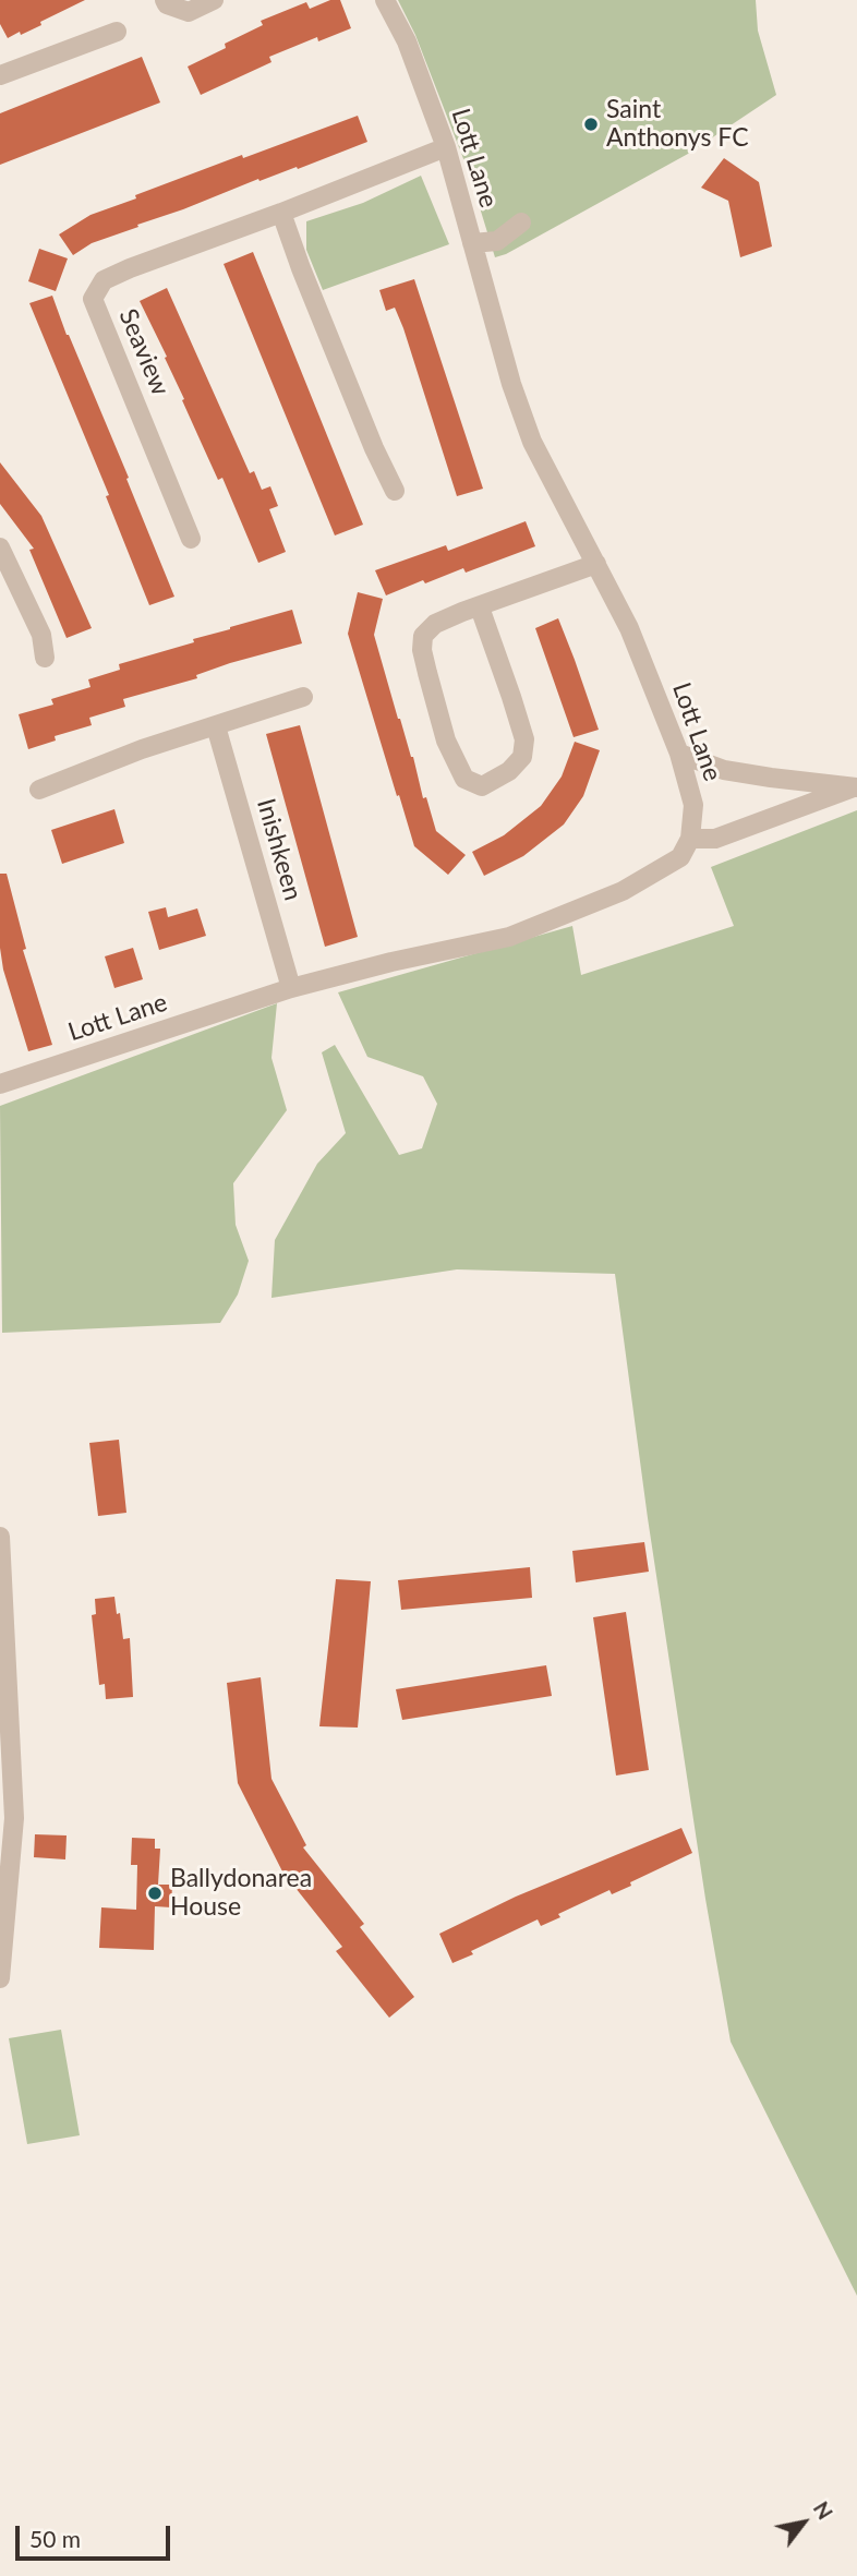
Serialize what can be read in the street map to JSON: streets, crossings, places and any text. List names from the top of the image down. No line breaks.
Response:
{"streets":{"street":["Lott Lane","Seaview","Inishkeen"]},"crossings":[["Lott Lane","Seaview"],["Lott Lane","Inishkeen"]],"places":["Saint Anthonys FC","Ballydonarea House"],"scale_bar":"50 m","north":"top right"}
